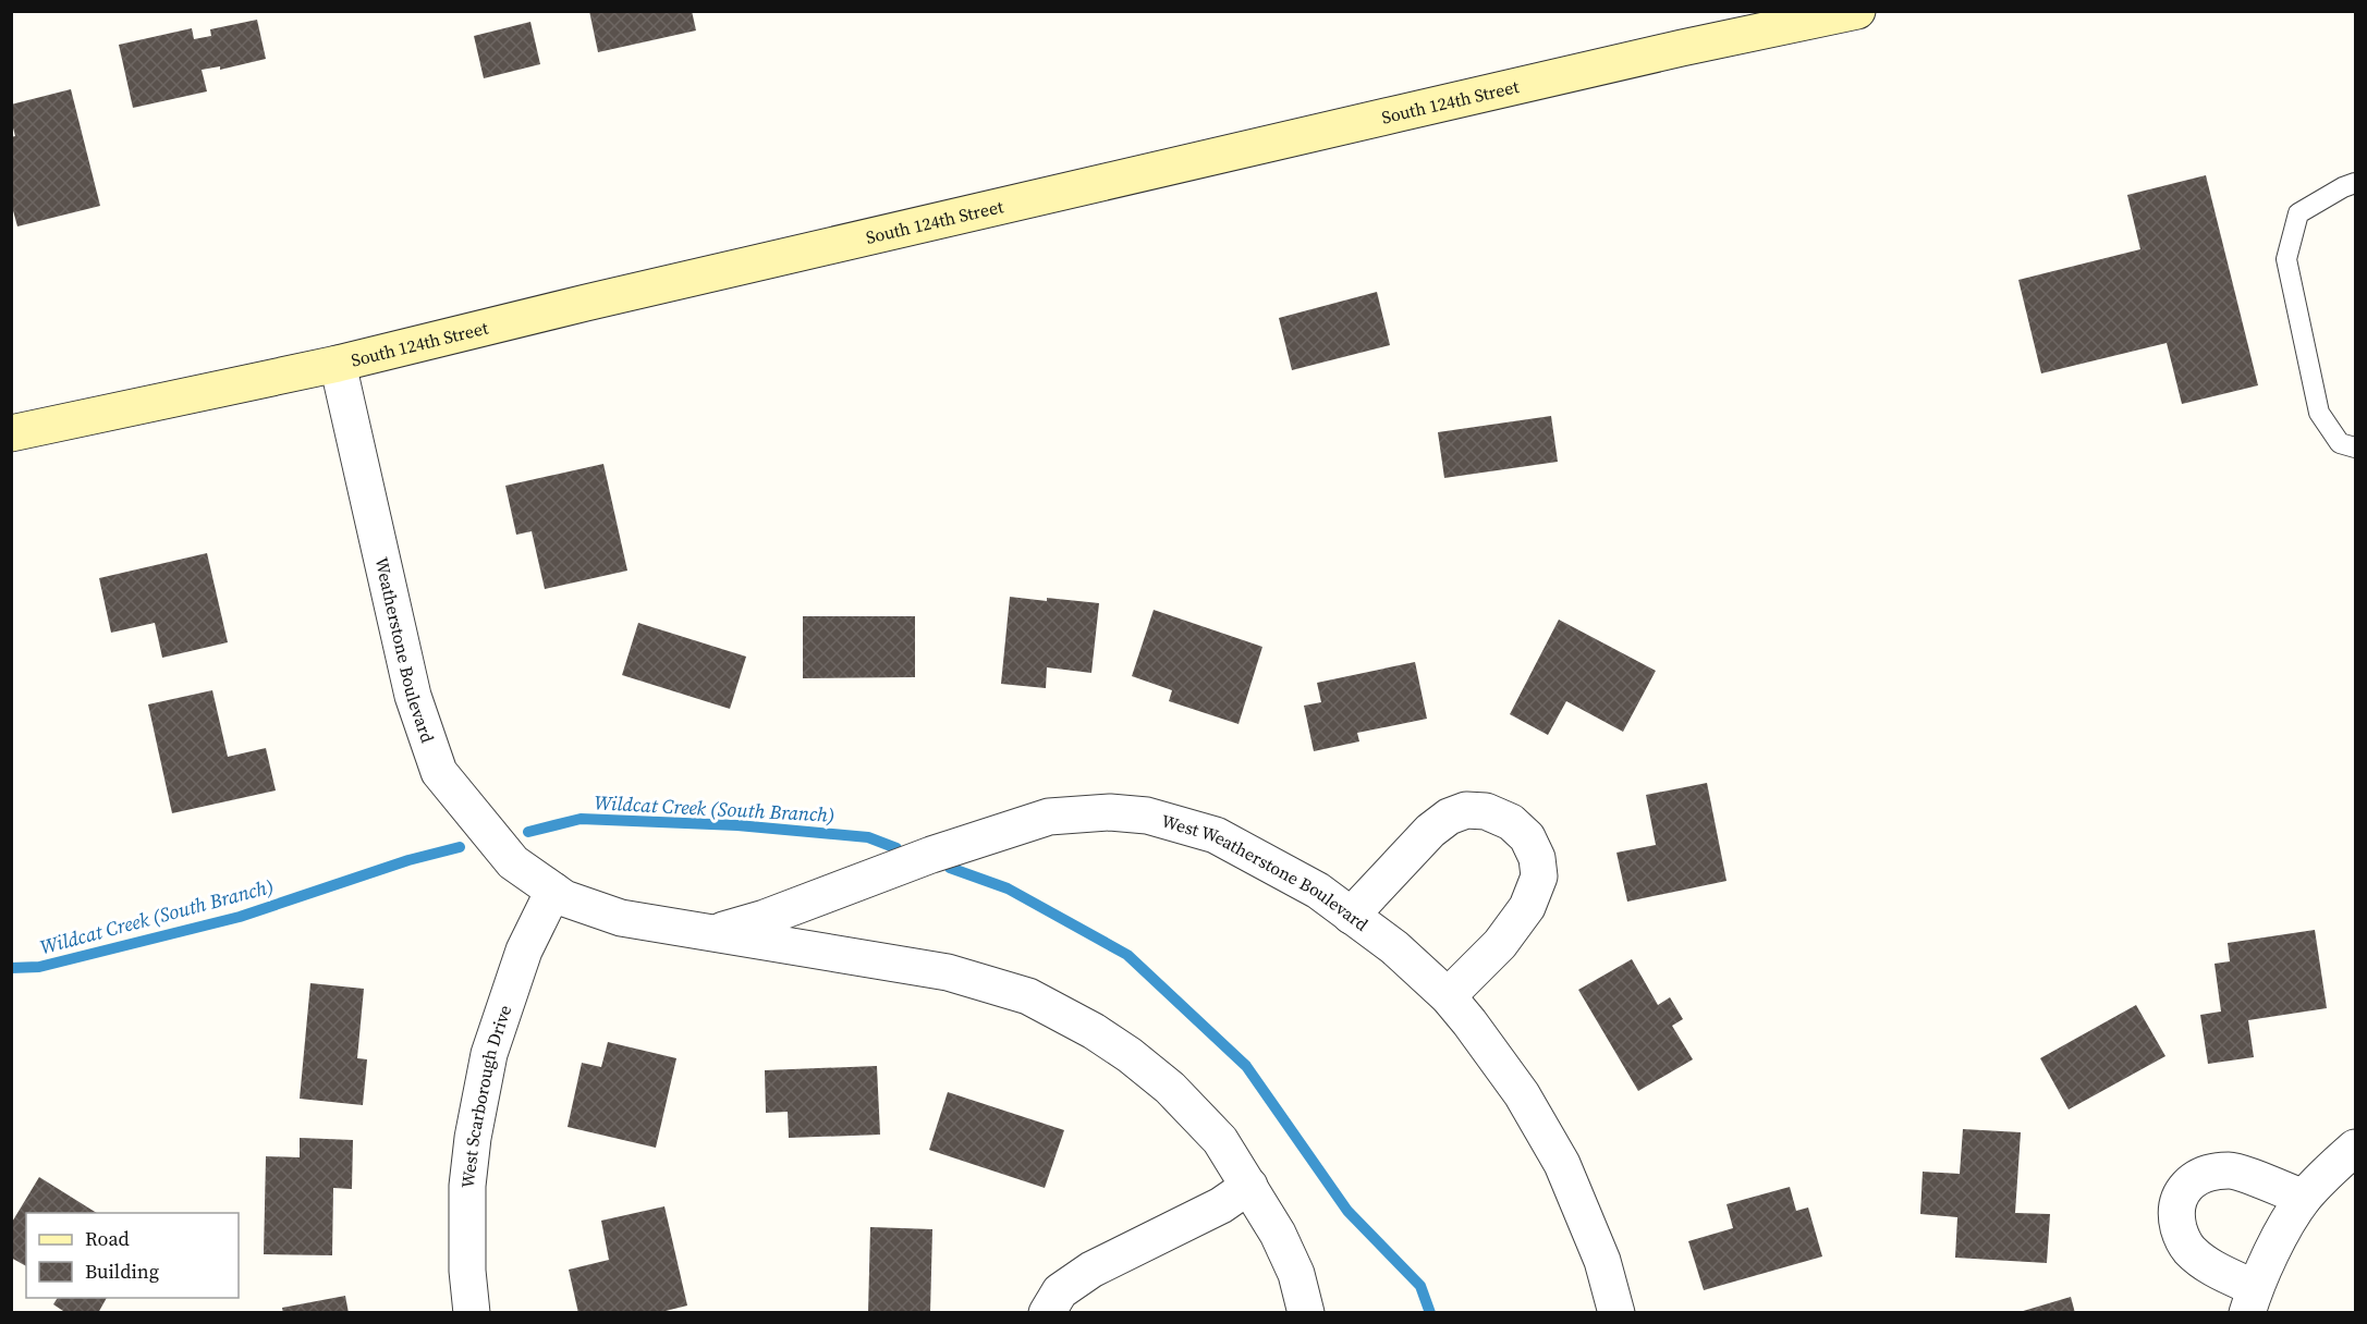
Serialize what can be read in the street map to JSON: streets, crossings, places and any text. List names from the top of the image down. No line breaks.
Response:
{"streets":{"street":["South 124th Street","Weatherstone Boulevard","West Weatherstone Boulevard","West Scarborough Drive"]},"crossings":[["South 124th Street","Weatherstone Boulevard"],["Weatherstone Boulevard","West Weatherstone Boulevard"],["Weatherstone Boulevard","West Scarborough Drive"],["West Weatherstone Boulevard","West Scarborough Drive"]],"water":["Wildcat Creek (South Branch)"],"legend":["Road","Building"]}
